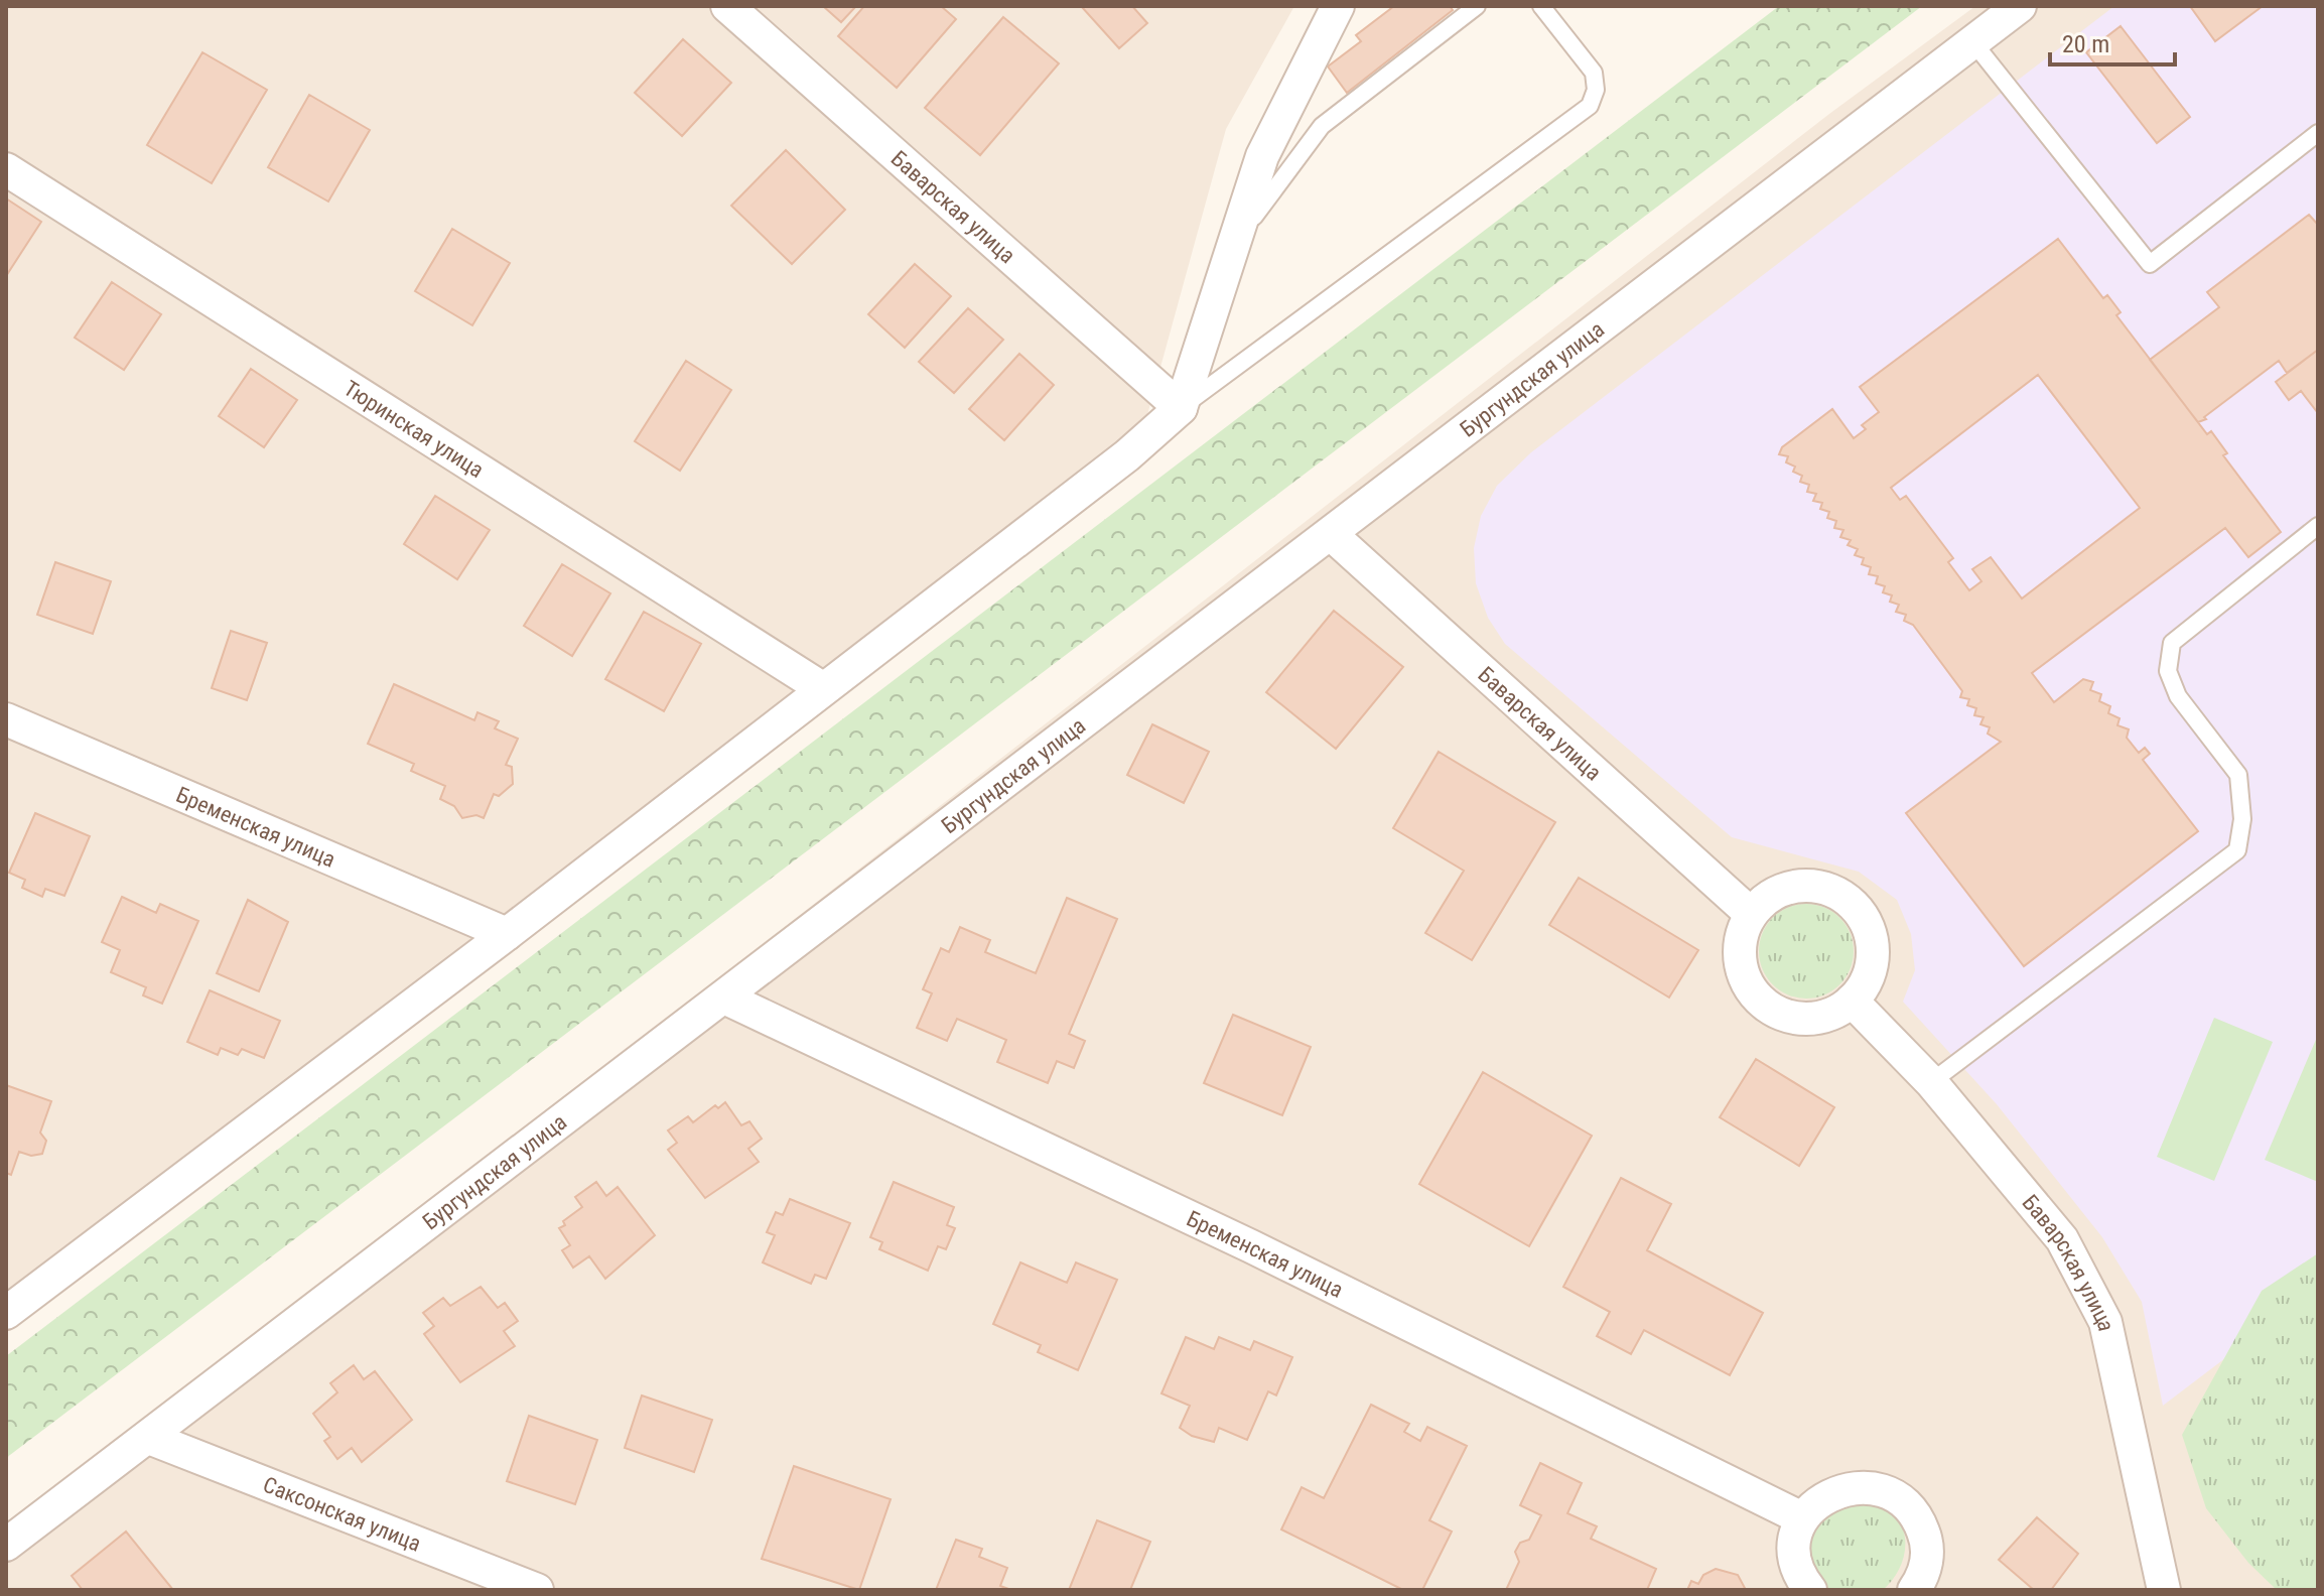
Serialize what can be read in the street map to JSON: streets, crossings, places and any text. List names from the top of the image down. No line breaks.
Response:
{"streets":{"street":["Баварская улица","Бургундская улица","Тюринская улица","Бременская улица","Саксонская улица"]},"crossings":[["Баварская улица","Бургундская улица"],["Бургундская улица","Бременская улица"],["Бургундская улица","Саксонская улица"]],"scale_bar":"20 m"}
